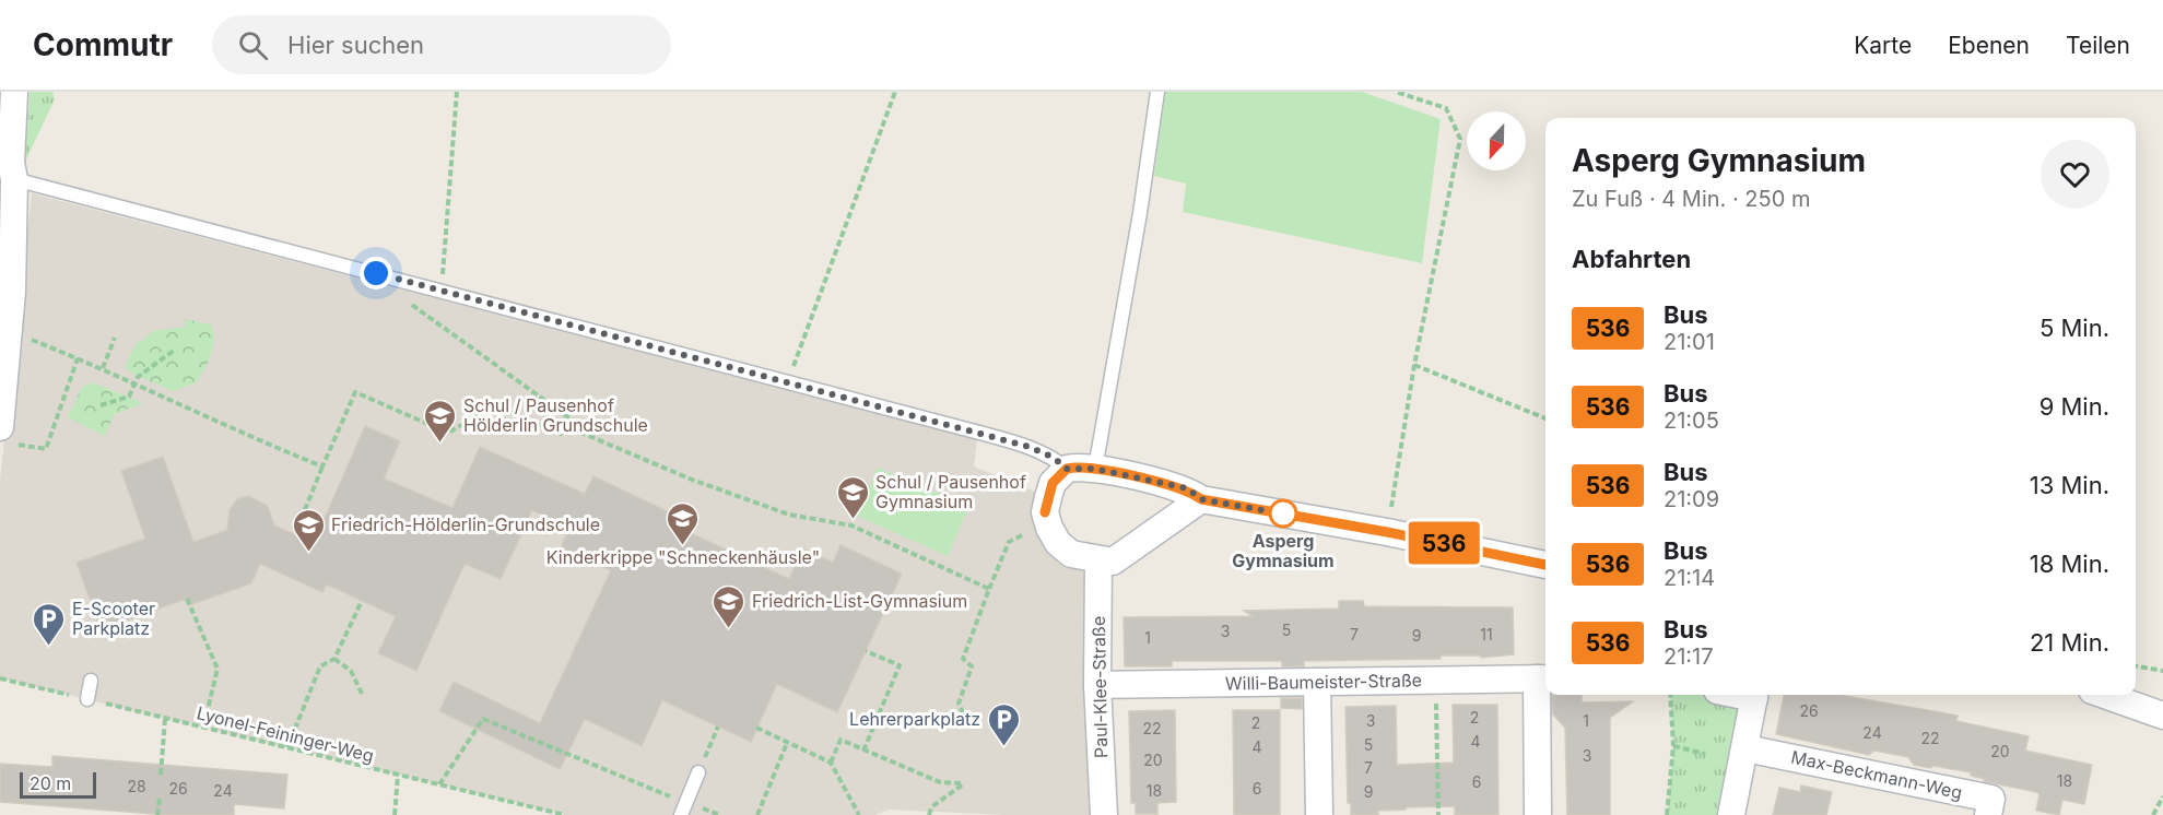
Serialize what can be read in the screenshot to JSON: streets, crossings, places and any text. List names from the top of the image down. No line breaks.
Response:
{"streets":{"street":["Willi-Baumeister-Straße","Paul-Klee-Straße","Max-Beckmann-Weg"],"path":["Lyonel-Feininger-Weg"]},"crossings":[["Willi-Baumeister-Straße","Paul-Klee-Straße"]],"places":{"school or university":["Schul / Pausenhof Hölderlin Grundschule","Schul / Pausenhof Gymnasium","Kinderkrippe \"Schneckenhäusle\"","Friedrich-Hölderlin-Grundschule","Friedrich-List-Gymnasium"],"other":["Asperg Gymnasium"],"parking":["E-Scooter Parkplatz","Lehrerparkplatz"]},"lines":["bus line 536"],"house_numbers":["5","3","7","11","9","1","26","2","3","1","2","22","24","22","4","5","4","20","3","20","7","18","6","28","26","6","24","18","9"],"scale_bar":"20 m","north":"bottom","page":{"header":"Commutr","search":"Hier suchen","nav":["Karte","Ebenen","Teilen"],"on_map":"536","heading":[["Asperg Gymnasium","Zu Fuß · 4 Min. · 250 m"],"Abfahrten"],"list":[{"mark":"536","name":"Bus","note":"21:01","value":"5 Min."},{"mark":"536","name":"Bus","note":"21:05","value":"9 Min."},{"mark":"536","name":"Bus","note":"21:09","value":"13 Min."},{"mark":"536","name":"Bus","note":"21:14","value":"18 Min."},{"mark":"536","name":"Bus","note":"21:17","value":"21 Min."}],"scale":"20 m"}}
